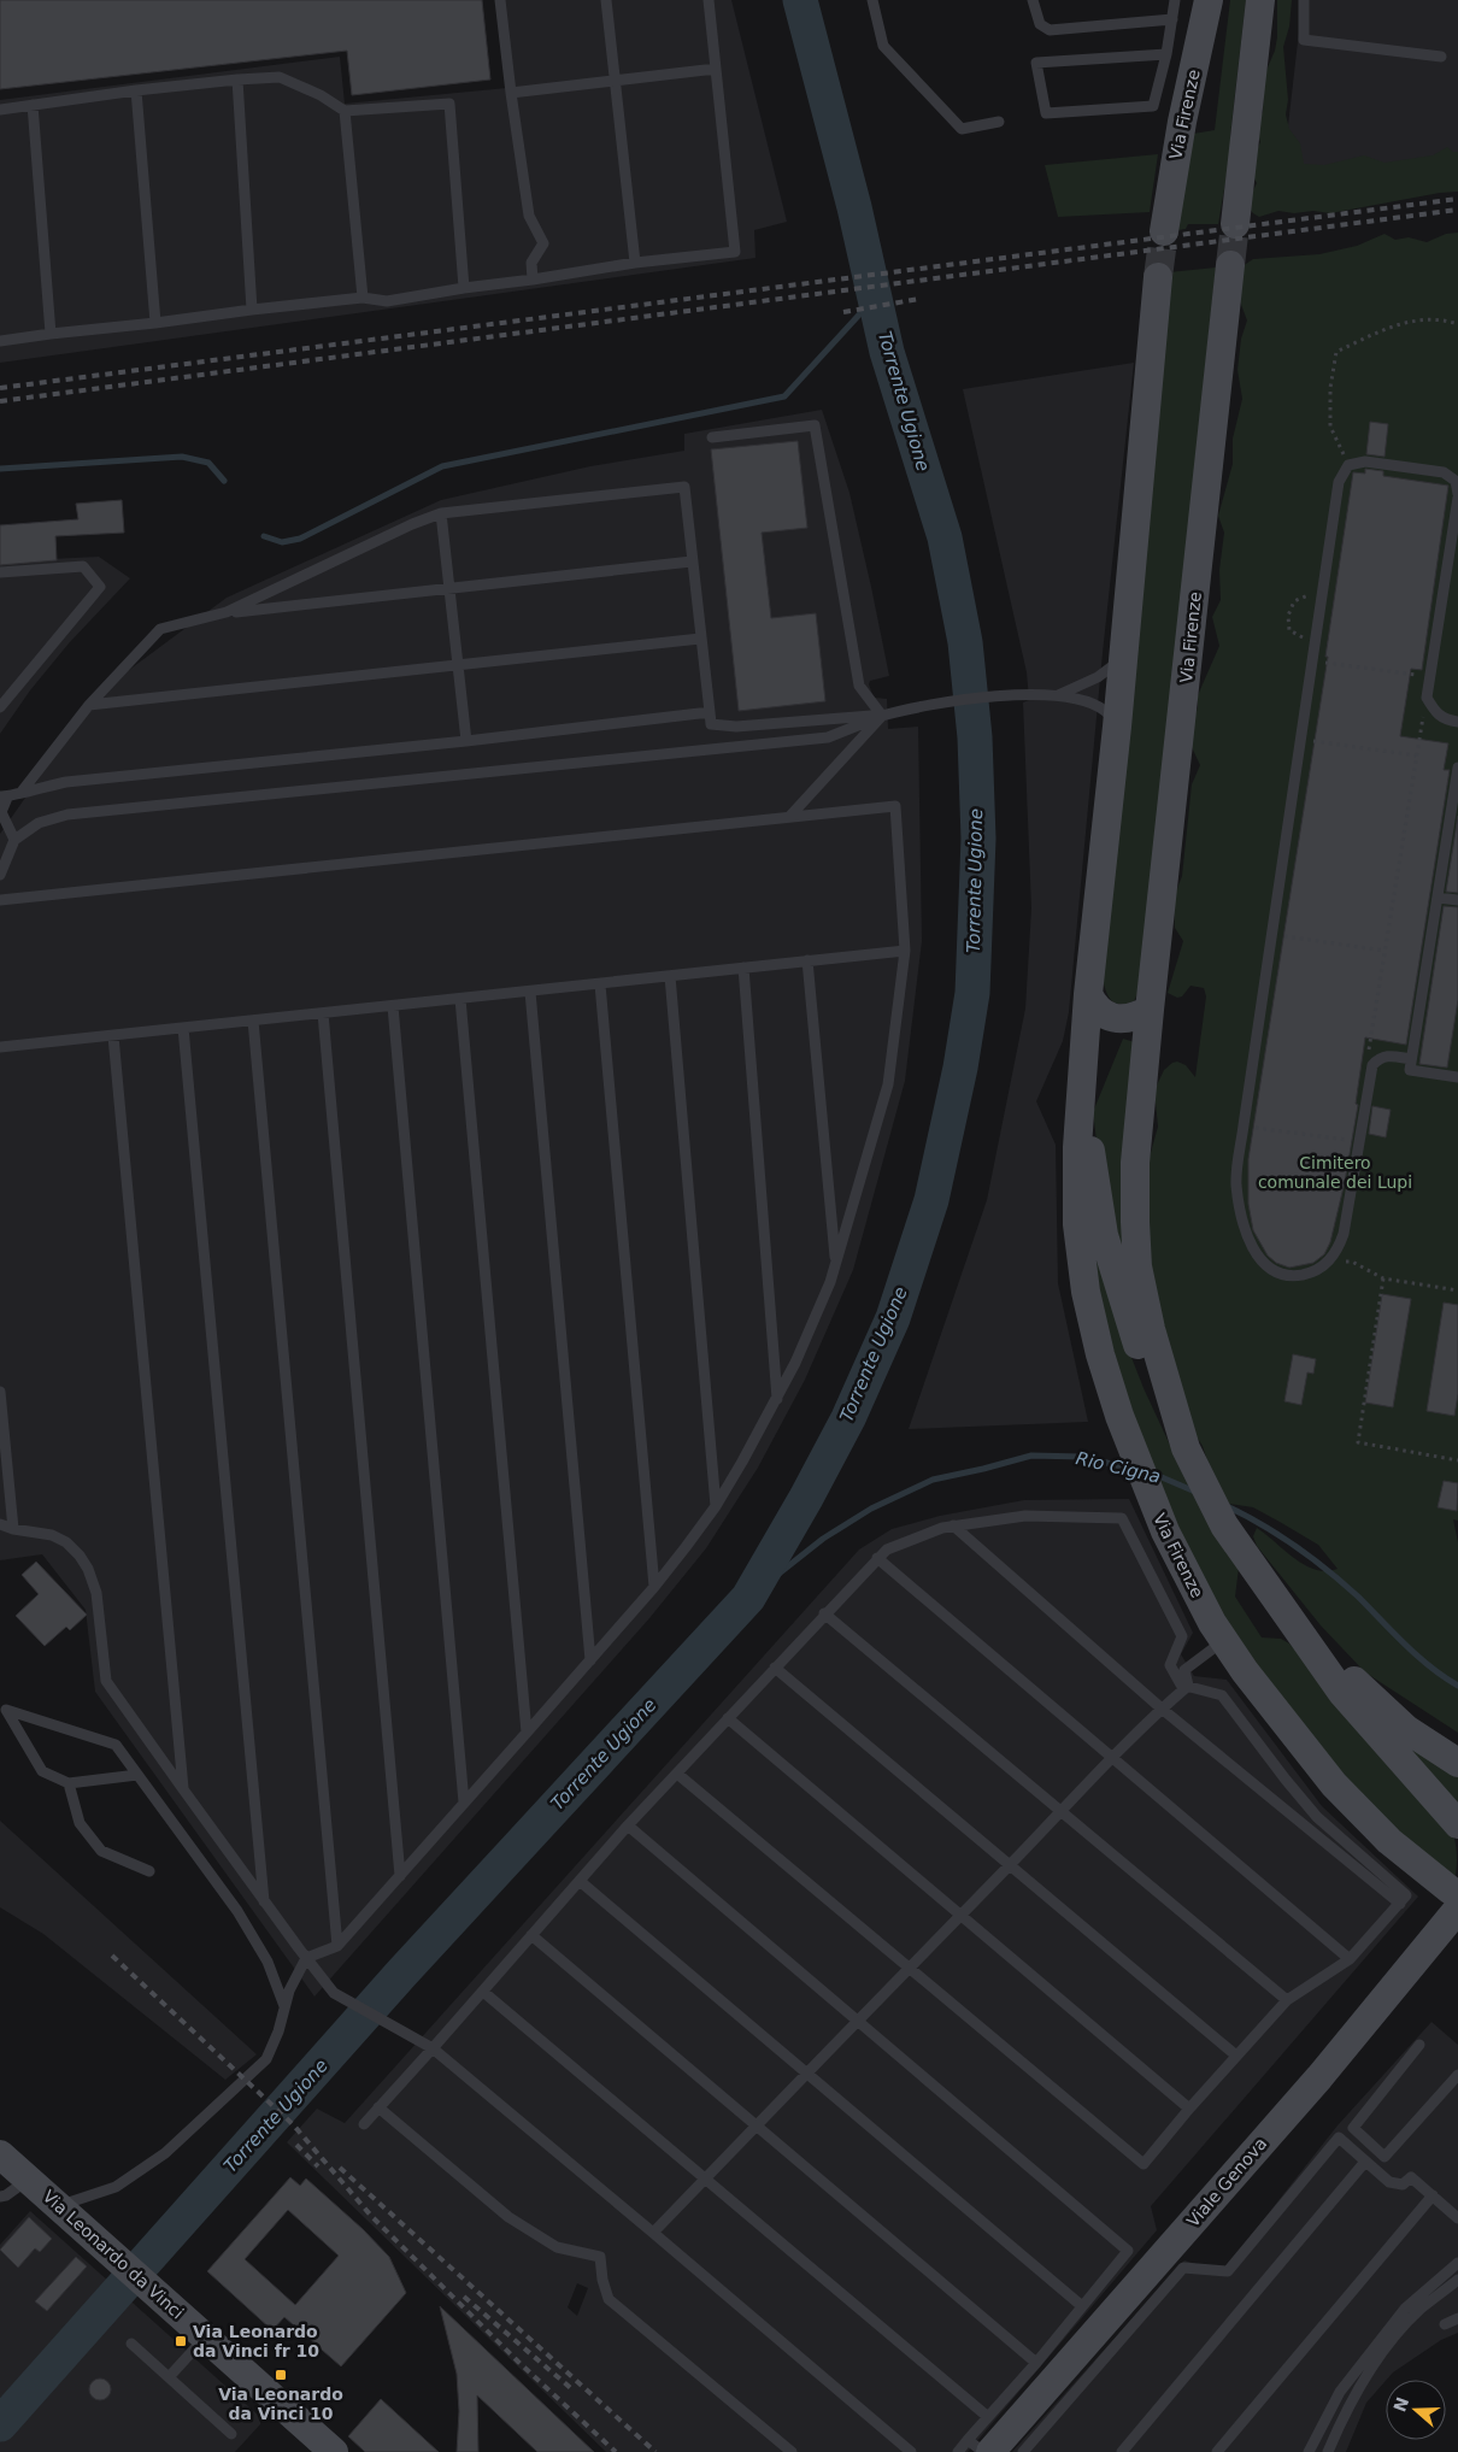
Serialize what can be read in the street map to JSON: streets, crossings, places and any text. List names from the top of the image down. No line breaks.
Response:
{"streets":{"main road":["Via Firenze","Viale Genova","Via Leonardo da Vinci"]},"crossings":[["Via Firenze","Viale Genova"]],"water":["Torrente Ugione","Rio Cigna"],"parks":["Cimitero comunale dei Lupi"],"places":{"transit":["Via Leonardo da Vinci fr 10","Via Leonardo da Vinci 10"]},"north":"left"}
